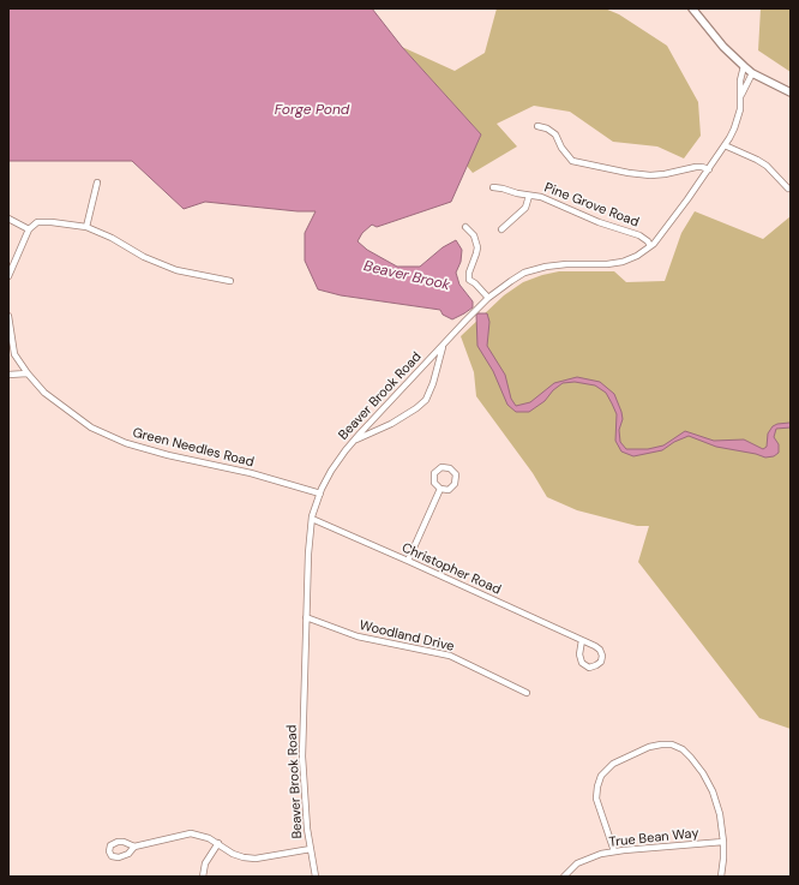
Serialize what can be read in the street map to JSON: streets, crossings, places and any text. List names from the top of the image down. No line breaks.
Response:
{"streets":{"street":["Pine Grove Road","Beaver Brook Road","Green Needles Road","Christopher Road","Woodland Drive","True Bean Way"]},"crossings":[["Pine Grove Road","Beaver Brook Road"],["Beaver Brook Road","Green Needles Road"],["Beaver Brook Road","Christopher Road"],["Beaver Brook Road","Woodland Drive"]],"water":["Forge Pond","Beaver Brook"]}
